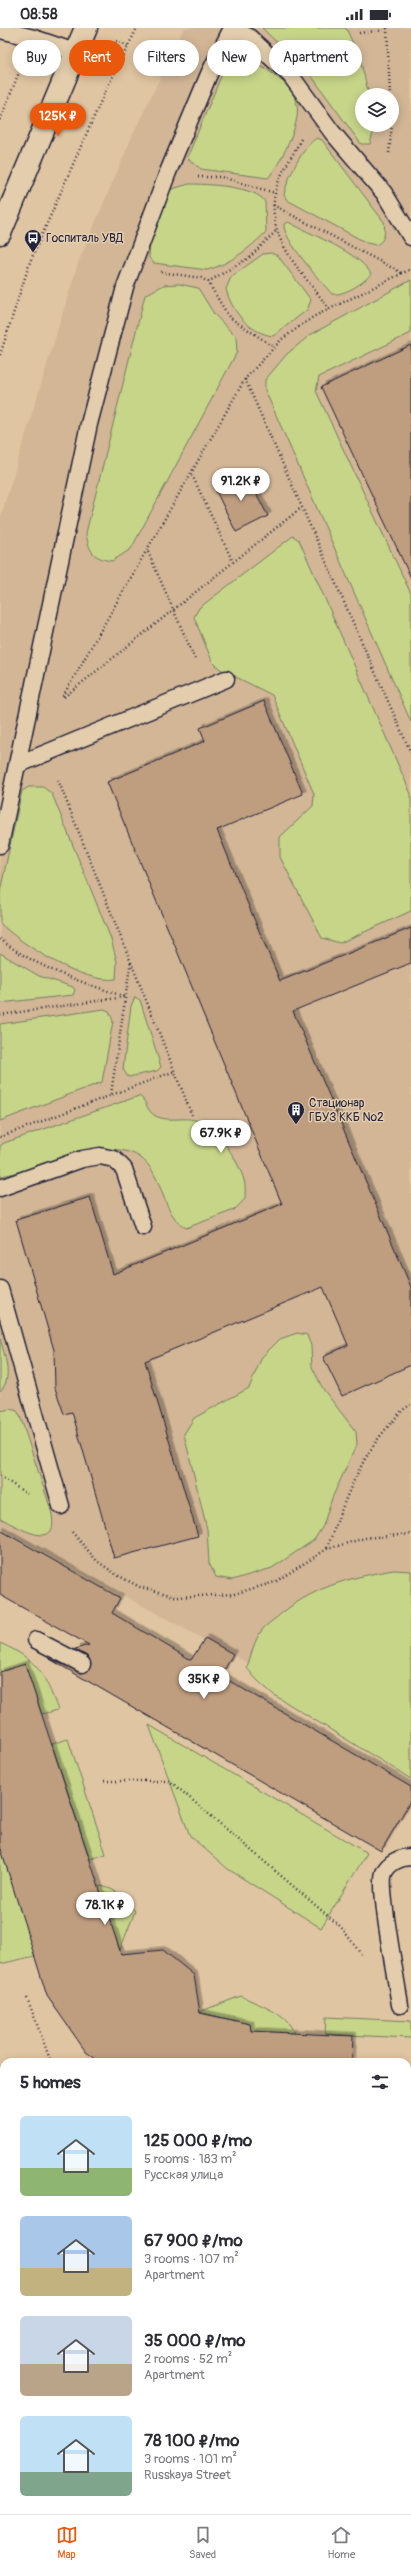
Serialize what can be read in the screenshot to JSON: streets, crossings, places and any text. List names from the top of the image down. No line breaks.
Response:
{"places":{"bus stop":["Госпиталь УВД"],"building":["Стационар ГБУЗ ККБ №2"]},"page":{"status":"08:58","chip":["Buy","Rent","Filters","New","Apartment"],"price":["125K ₽","91.2K ₽","67.9K ₽","35K ₽","78.1K ₽"],"heading":"5 homes","list":[{"name":"125 000 ₽/mo","note":"5 rooms · 183 m² · Русская улица"},{"name":"67 900 ₽/mo","note":"3 rooms · 107 m² · Apartment"},{"name":"35 000 ₽/mo","note":"2 rooms · 52 m² · Apartment"},{"name":"78 100 ₽/mo","note":"3 rooms · 101 m² · Russkaya Street"}],"tabs":["Map","Saved","Home"]}}
